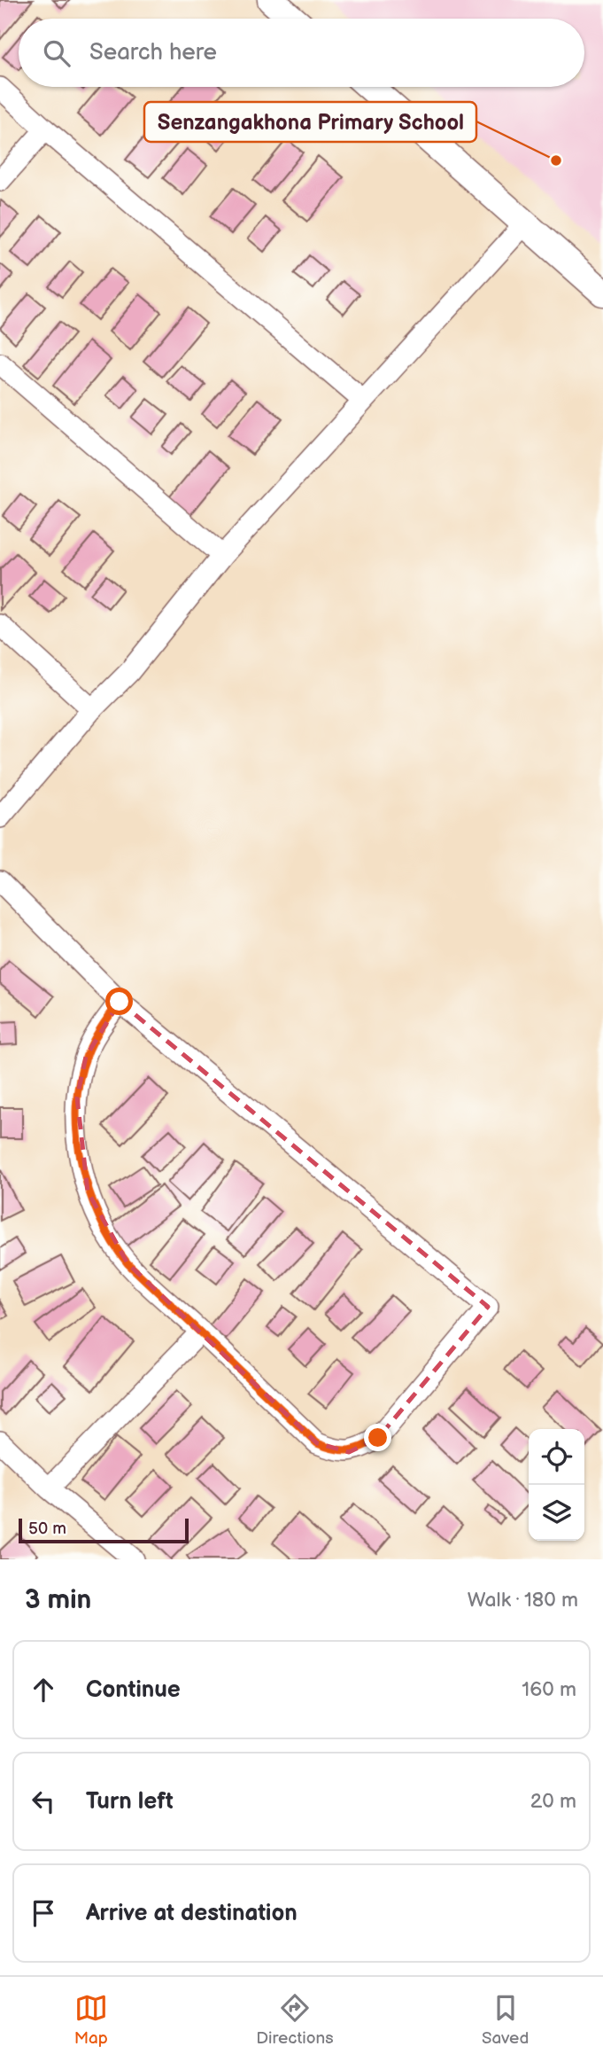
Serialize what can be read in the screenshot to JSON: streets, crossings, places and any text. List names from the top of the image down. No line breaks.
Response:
{"places":["Senzangakhona Primary School"],"scale_bar":"50 m","page":{"search":"Search here","scale":"50 m","heading":["3 min","Walk · 180 m"],"list":[["Continue","160 m"],["Turn left","20 m"],"Arrive at destination"],"nav":["Map","Directions","Saved"]}}
